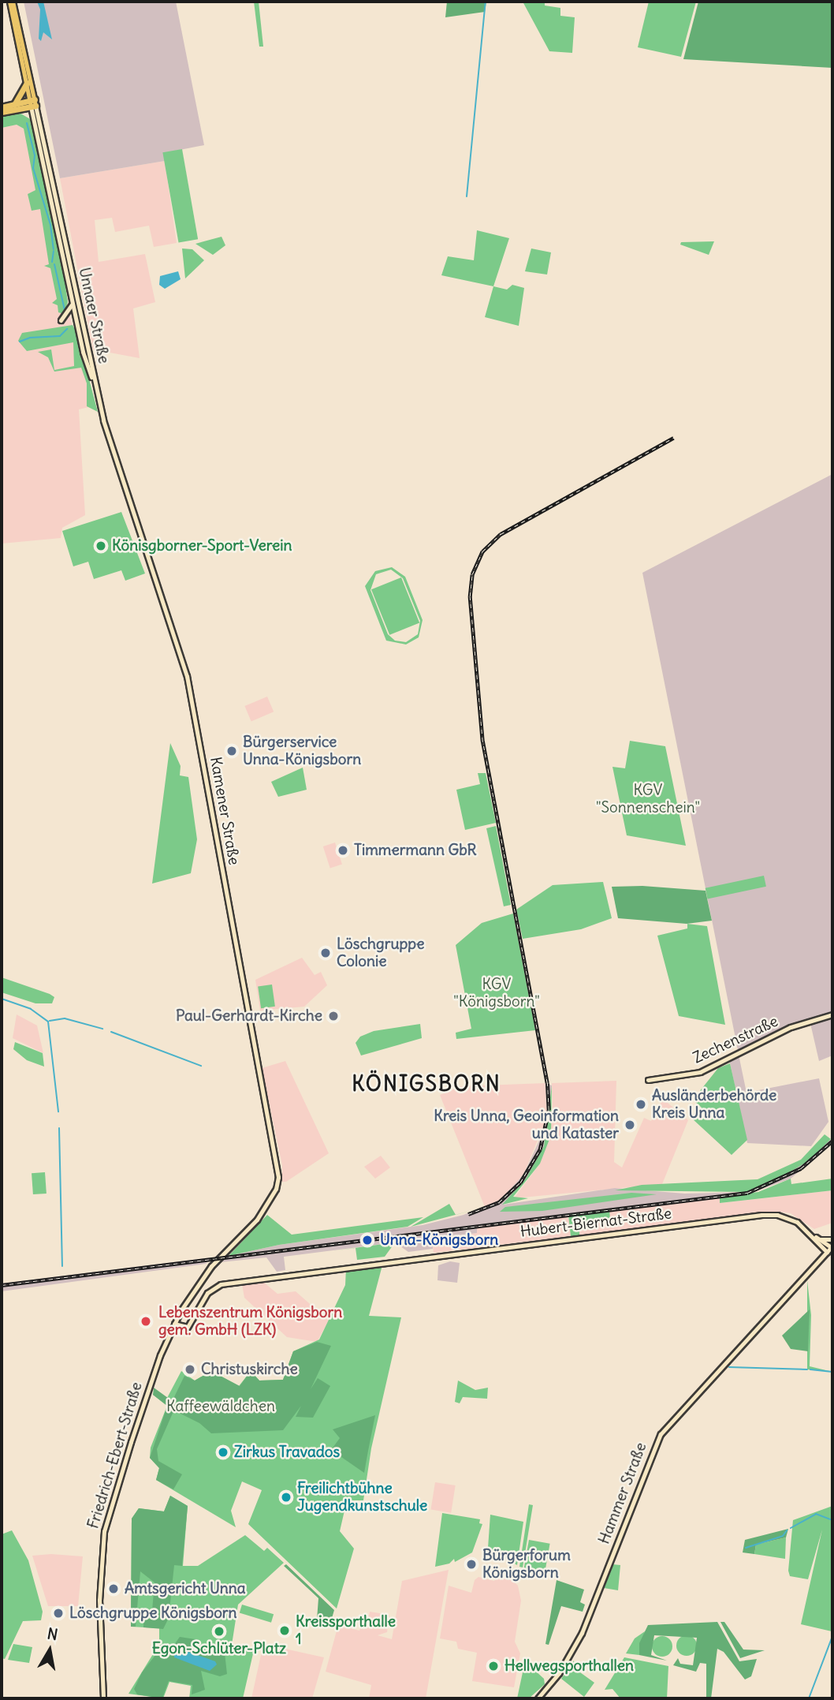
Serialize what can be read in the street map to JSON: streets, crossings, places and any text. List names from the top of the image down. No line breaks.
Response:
{"streets":{"main road":["Unnaer Straße","Kamener Straße","Zechenstraße","Hubert-Biernat-Straße","Friedrich-Ebert-Straße","Hammer Straße"]},"crossings":[["Unnaer Straße","Kamener Straße"],["Kamener Straße","Friedrich-Ebert-Straße"],["Hubert-Biernat-Straße","Friedrich-Ebert-Straße"],["Hubert-Biernat-Straße","Hammer Straße"]],"districts":["KÖNIGSBORN"],"parks":["KGV \"Sonnenschein\"","KGV \"Königsborn\"","Kaffeewäldchen"],"places":["Könisgborner-Sport-Verein","Bürgerservice Unna-Königsborn","Timmermann GbR","Löschgruppe Colonie","Paul-Gerhardt-Kirche","Ausländerbehörde Kreis Unna","Kreis Unna, Geoinformation und Kataster","Unna-Königsborn","Lebenszentrum Königsborn gem. GmbH (LZK)","Christuskirche","Zirkus Travados","Freilichtbühne Jugendkunstschule","Bürgerforum Königsborn","Amtsgericht Unna","Löschgruppe Königsborn","Kreissporthalle 1","Egon-Schlüter-Platz","Hellwegsporthallen"],"north":"top"}
